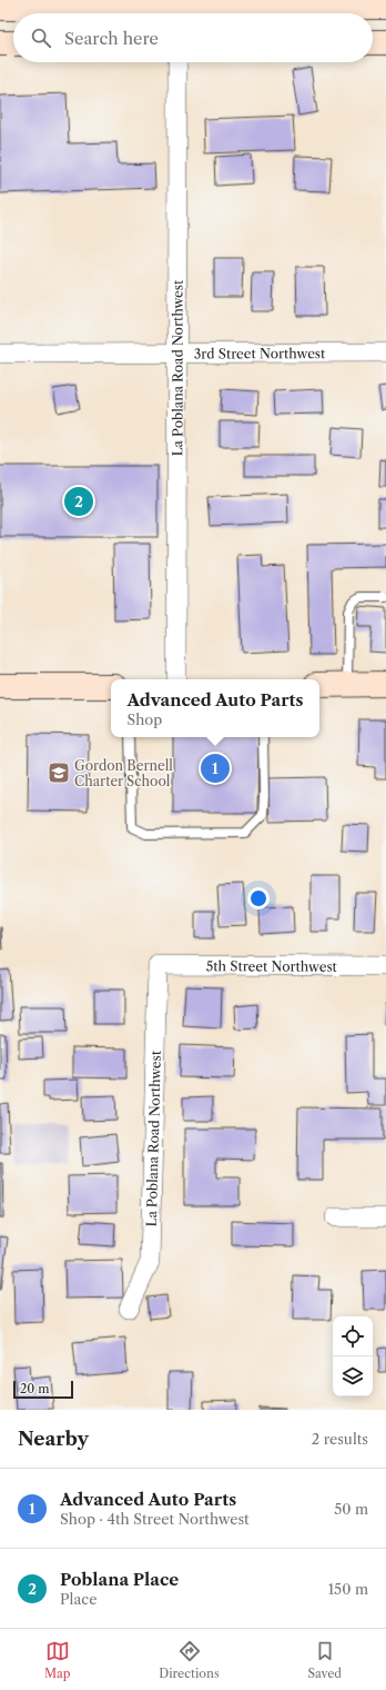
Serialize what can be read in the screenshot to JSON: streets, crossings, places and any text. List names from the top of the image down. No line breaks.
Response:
{"streets":{"street":["3rd Street Northwest","La Poblana Road Northwest","5th Street Northwest"]},"crossings":[["3rd Street Northwest","La Poblana Road Northwest"],["La Poblana Road Northwest","5th Street Northwest"]],"places":{"school or university":["Gordon Bernell Charter School"]},"scale_bar":"20 m","page":{"search":"Search here","pins":["2","1"],"popup":["Advanced Auto Parts","Shop"],"scale":"20 m","heading":["Nearby","2 results"],"list":[{"mark":"1","name":"Advanced Auto Parts","note":"Shop · 4th Street Northwest","value":"50 m"},{"mark":"2","name":"Poblana Place","note":"Place","value":"150 m"}],"nav":["Map","Directions","Saved"]}}
